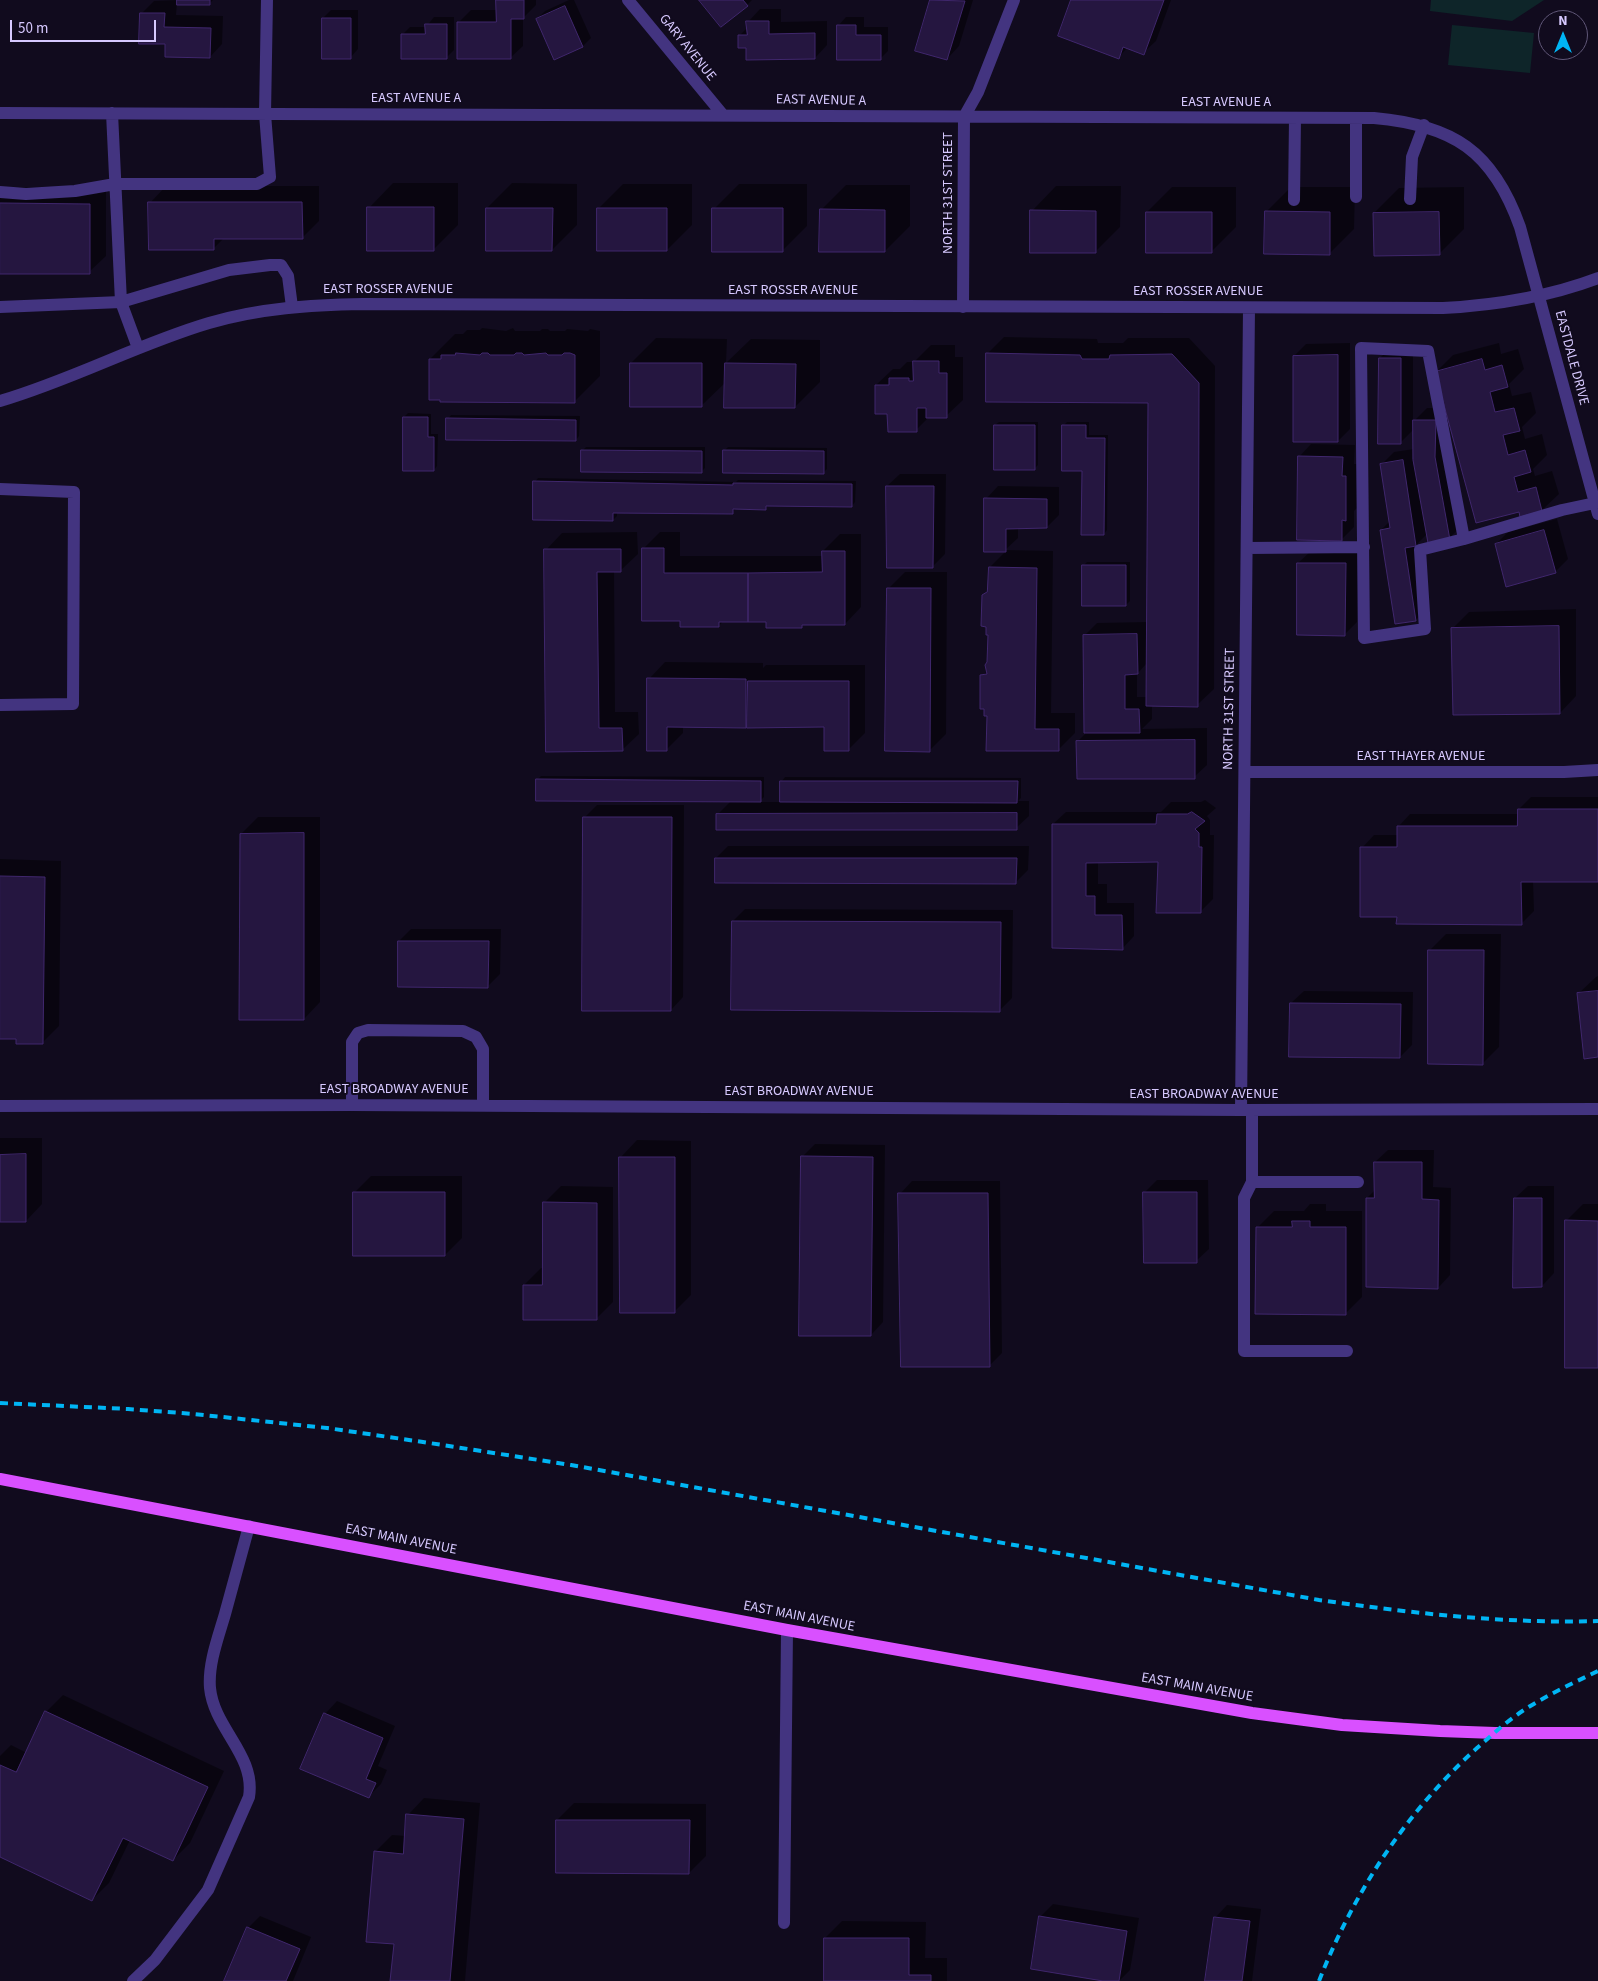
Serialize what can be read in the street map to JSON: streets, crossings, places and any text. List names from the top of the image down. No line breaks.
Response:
{"streets":{"main road":["EAST MAIN AVENUE"],"street":["GARY AVENUE","EAST AVENUE A","NORTH 31ST STREET","EAST ROSSER AVENUE","EASTDALE DRIVE","EAST THAYER AVENUE","EAST BROADWAY AVENUE"]},"crossings":[["GARY AVENUE","EAST AVENUE A"],["EAST AVENUE A","NORTH 31ST STREET"],["EAST AVENUE A","EAST ROSSER AVENUE"],["EAST AVENUE A","EASTDALE DRIVE"],["NORTH 31ST STREET","EAST ROSSER AVENUE"],["NORTH 31ST STREET","EAST THAYER AVENUE"],["NORTH 31ST STREET","EAST BROADWAY AVENUE"],["EAST ROSSER AVENUE","EASTDALE DRIVE"]],"scale_bar":"50 m","north":"top"}
